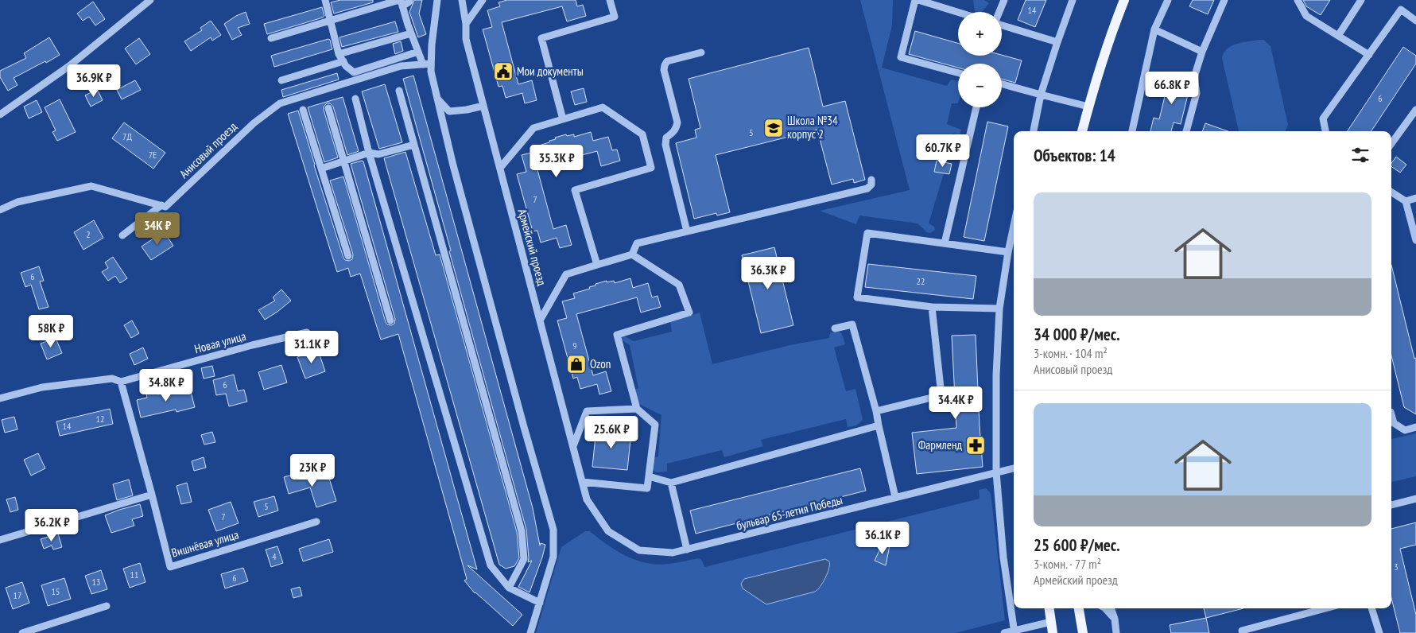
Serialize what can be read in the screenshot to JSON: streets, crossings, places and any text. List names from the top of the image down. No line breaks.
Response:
{"streets":{"street":["Анисовый проезд","Армейский проезд","Новая улица","бульвар 65-летия Победы","Вишнёвая улица"]},"crossings":[["Армейский проезд","бульвар 65-летия Победы"],["Новая улица","Вишнёвая улица"]],"places":{"public building":["Мои документы"],"school or university":["Школа №34 корпус 2"],"shop":["Ozon"],"pharmacy":["Фармленд"]},"house_numbers":["14","6","5","7Д","7Е","7","2","6","22","9","6","12","14","5","7","4","3","11","6","13","15","17"],"page":{"map_buttons":["+","−"],"price":["36.9K ₽","66.8K ₽","60.7K ₽","35.3K ₽","34K ₽","36.3K ₽","58K ₽","31.1K ₽","34.8K ₽","34.4K ₽","25.6K ₽","23K ₽","36.2K ₽","36.1K ₽"],"heading":"Объектов: 14","list":[{"name":"34 000 ₽/мес.","note":"3-комн. · 104 m² · Анисовый проезд"},{"name":"25 600 ₽/мес.","note":"3-комн. · 77 m² · Армейский проезд"}]}}
